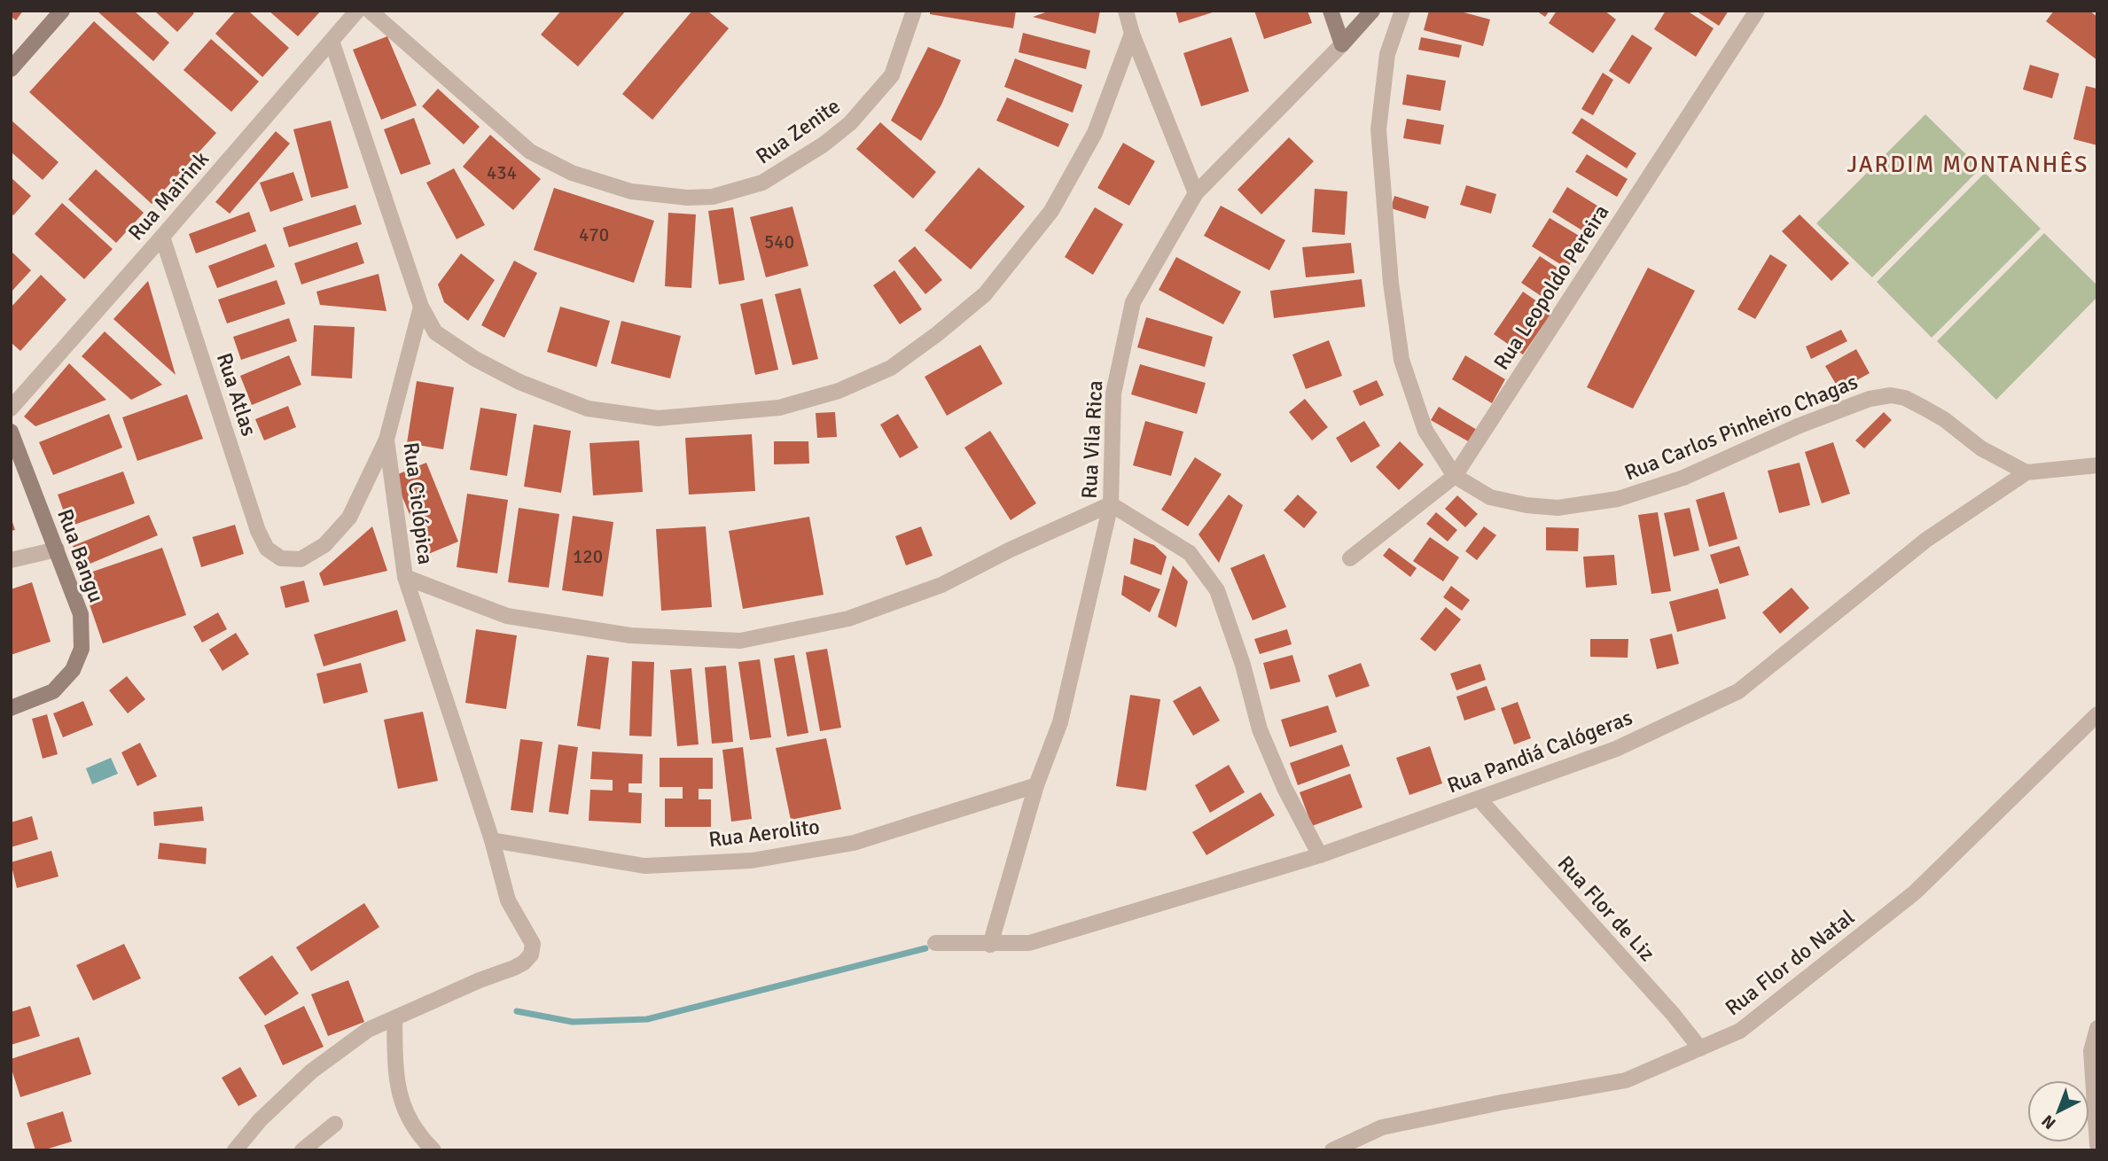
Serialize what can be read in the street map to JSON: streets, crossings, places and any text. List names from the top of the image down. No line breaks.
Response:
{"streets":{"street":["Rua Zenite","Rua Mairink","Rua Leopoldo Pereira","Rua Atlas","Rua Carlos Pinheiro Chagas","Rua Vila Rica","Rua Ciclópica","Rua Bangu","Rua Pandiá Calógeras","Rua Aerolito","Rua Flor de Liz","Rua Flor do Natal"]},"crossings":[["Rua Mairink","Rua Atlas"],["Rua Leopoldo Pereira","Rua Carlos Pinheiro Chagas"],["Rua Atlas","Rua Ciclópica"],["Rua Carlos Pinheiro Chagas","Rua Pandiá Calógeras"],["Rua Vila Rica","Rua Pandiá Calógeras"],["Rua Vila Rica","Rua Aerolito"],["Rua Ciclópica","Rua Aerolito"],["Rua Pandiá Calógeras","Rua Flor de Liz"],["Rua Flor de Liz","Rua Flor do Natal"]],"districts":["JARDIM MONTANHÊS"],"house_numbers":["434","470","540","120"],"north":"bottom left"}
